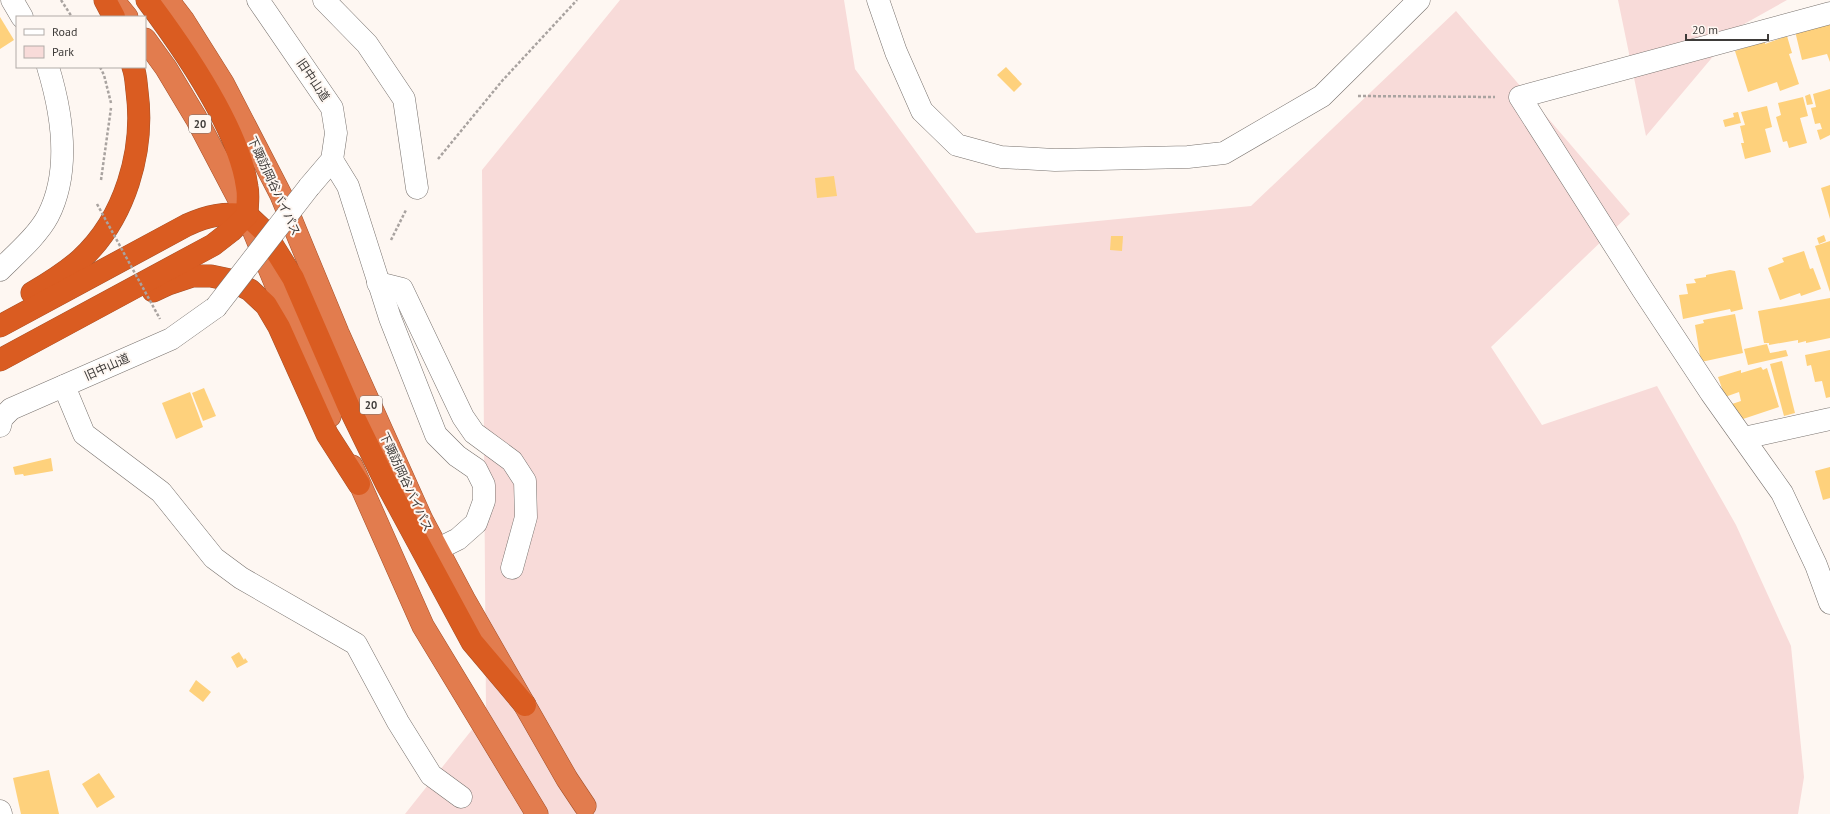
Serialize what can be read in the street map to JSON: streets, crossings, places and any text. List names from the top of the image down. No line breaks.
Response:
{"streets":{"highway":["20","下諏訪岡谷バイパス"],"street":["旧中山道"]},"legend":["Road","Park"],"scale_bar":"20 m"}
